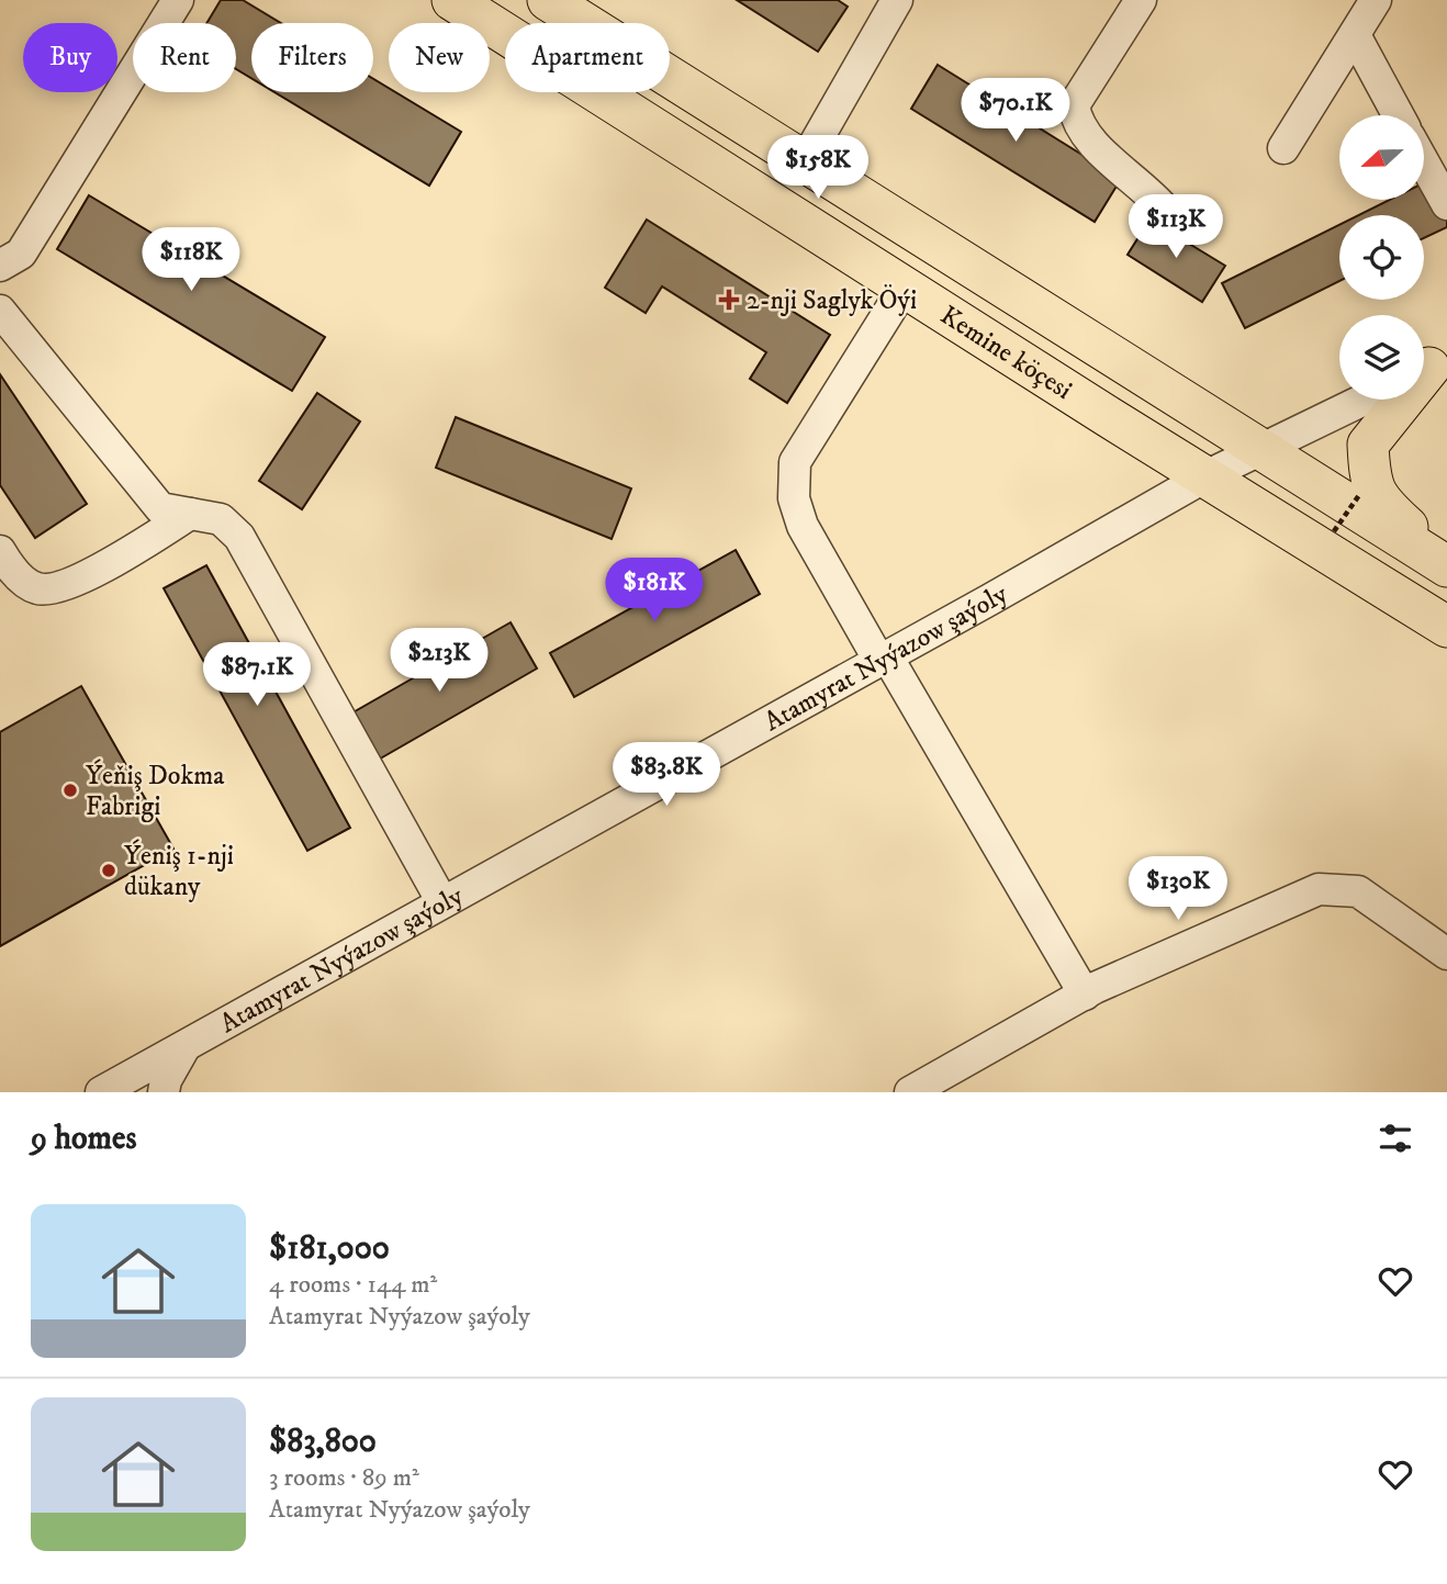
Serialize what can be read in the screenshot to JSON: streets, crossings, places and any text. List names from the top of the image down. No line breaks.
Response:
{"streets":{"main road":["Kemine köçesi"],"street":["Atamyrat Nyýazow şaýoly"]},"crossings":[["Kemine köçesi","Atamyrat Nyýazow şaýoly"]],"places":{"health":["2-nji Saglyk Öýi"],"other":["Ýeňiş Dokma Fabrigi","Ýeniş 1-nji dükany"]},"north":"left","page":{"chip":["Buy","Rent","Filters","New","Apartment"],"price":["$70.1K","$158K","$113K","$118K","$181K","$213K","$87.1K","$83.8K","$130K"],"heading":"9 homes","list":[{"name":"$181,000","note":"4 rooms · 144 m² · Atamyrat Nyýazow şaýoly"},{"name":"$83,800","note":"3 rooms · 89 m² · Atamyrat Nyýazow şaýoly"}]}}
